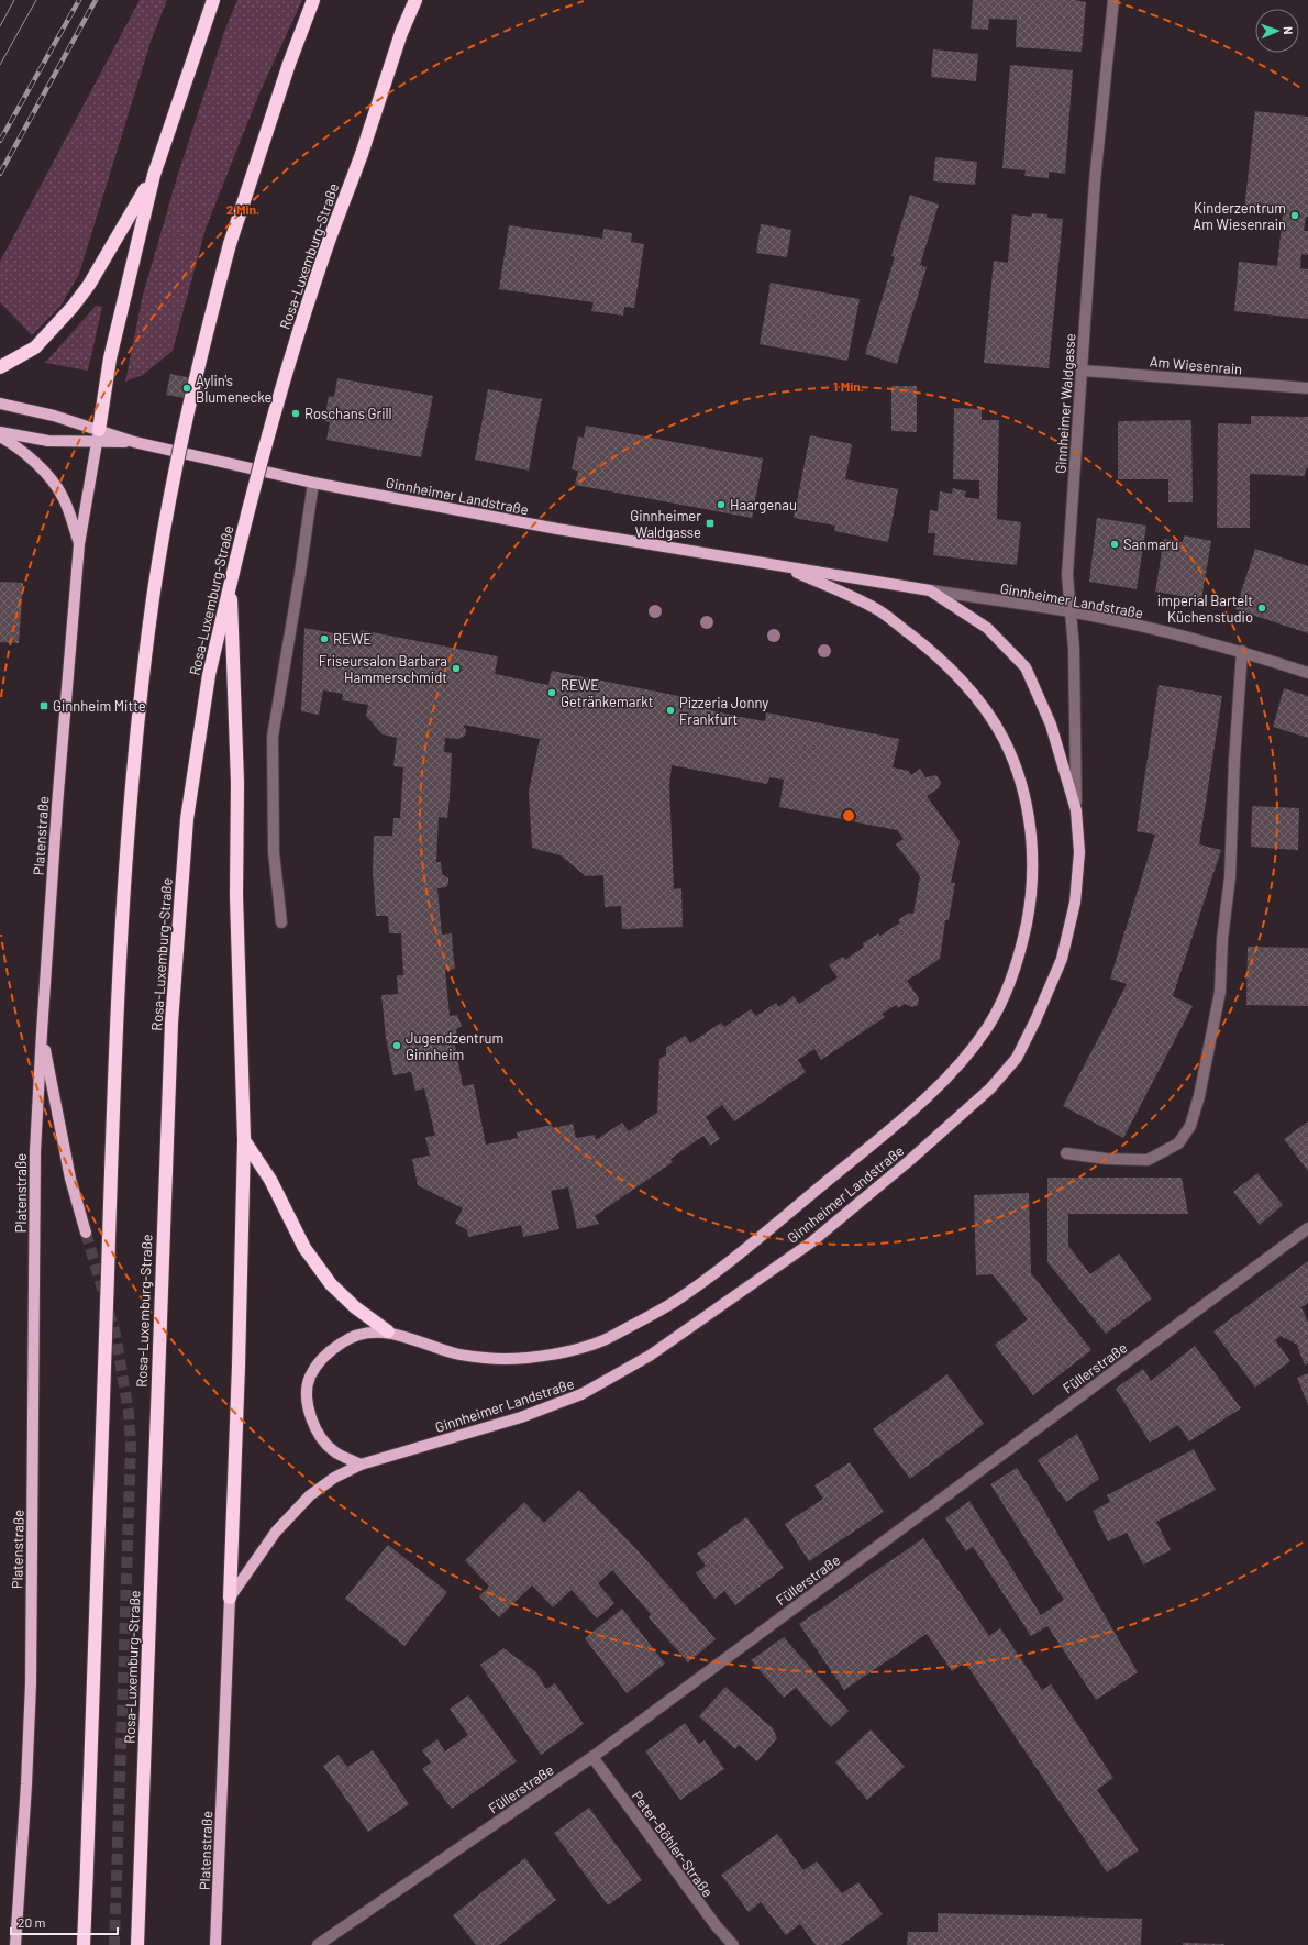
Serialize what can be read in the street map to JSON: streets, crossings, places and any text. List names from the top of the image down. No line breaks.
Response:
{"streets":{"highway":["Rosa-Luxemburg-Straße"],"main road":["Ginnheimer Landstraße","Platenstraße"],"street":["Am Wiesenrain","Ginnheimer Waldgasse","Füllerstraße","Peter-Böhler-Straße"]},"crossings":[["Am Wiesenrain","Ginnheimer Waldgasse"],["Ginnheimer Waldgasse","Ginnheimer Landstraße"],["Ginnheimer Landstraße","Platenstraße"],["Füllerstraße","Peter-Böhler-Straße"]],"places":{"other":["Kinderzentrum Am Wiesenrain","Aylin's Blumenecke","Roschans Grill","Haargenau","Sanmaru","imperial Bartelt Küchenstudio","REWE","Friseursalon Barbara Hammerschmidt","REWE Getränkemarkt","Pizzeria Jonny Frankfurt","Jugendzentrum Ginnheim"],"transit":["Ginnheimer Waldgasse","Ginnheim Mitte"]},"scale_bar":"20 m","north":"right","rings":["2 Min.","1 Min."]}
